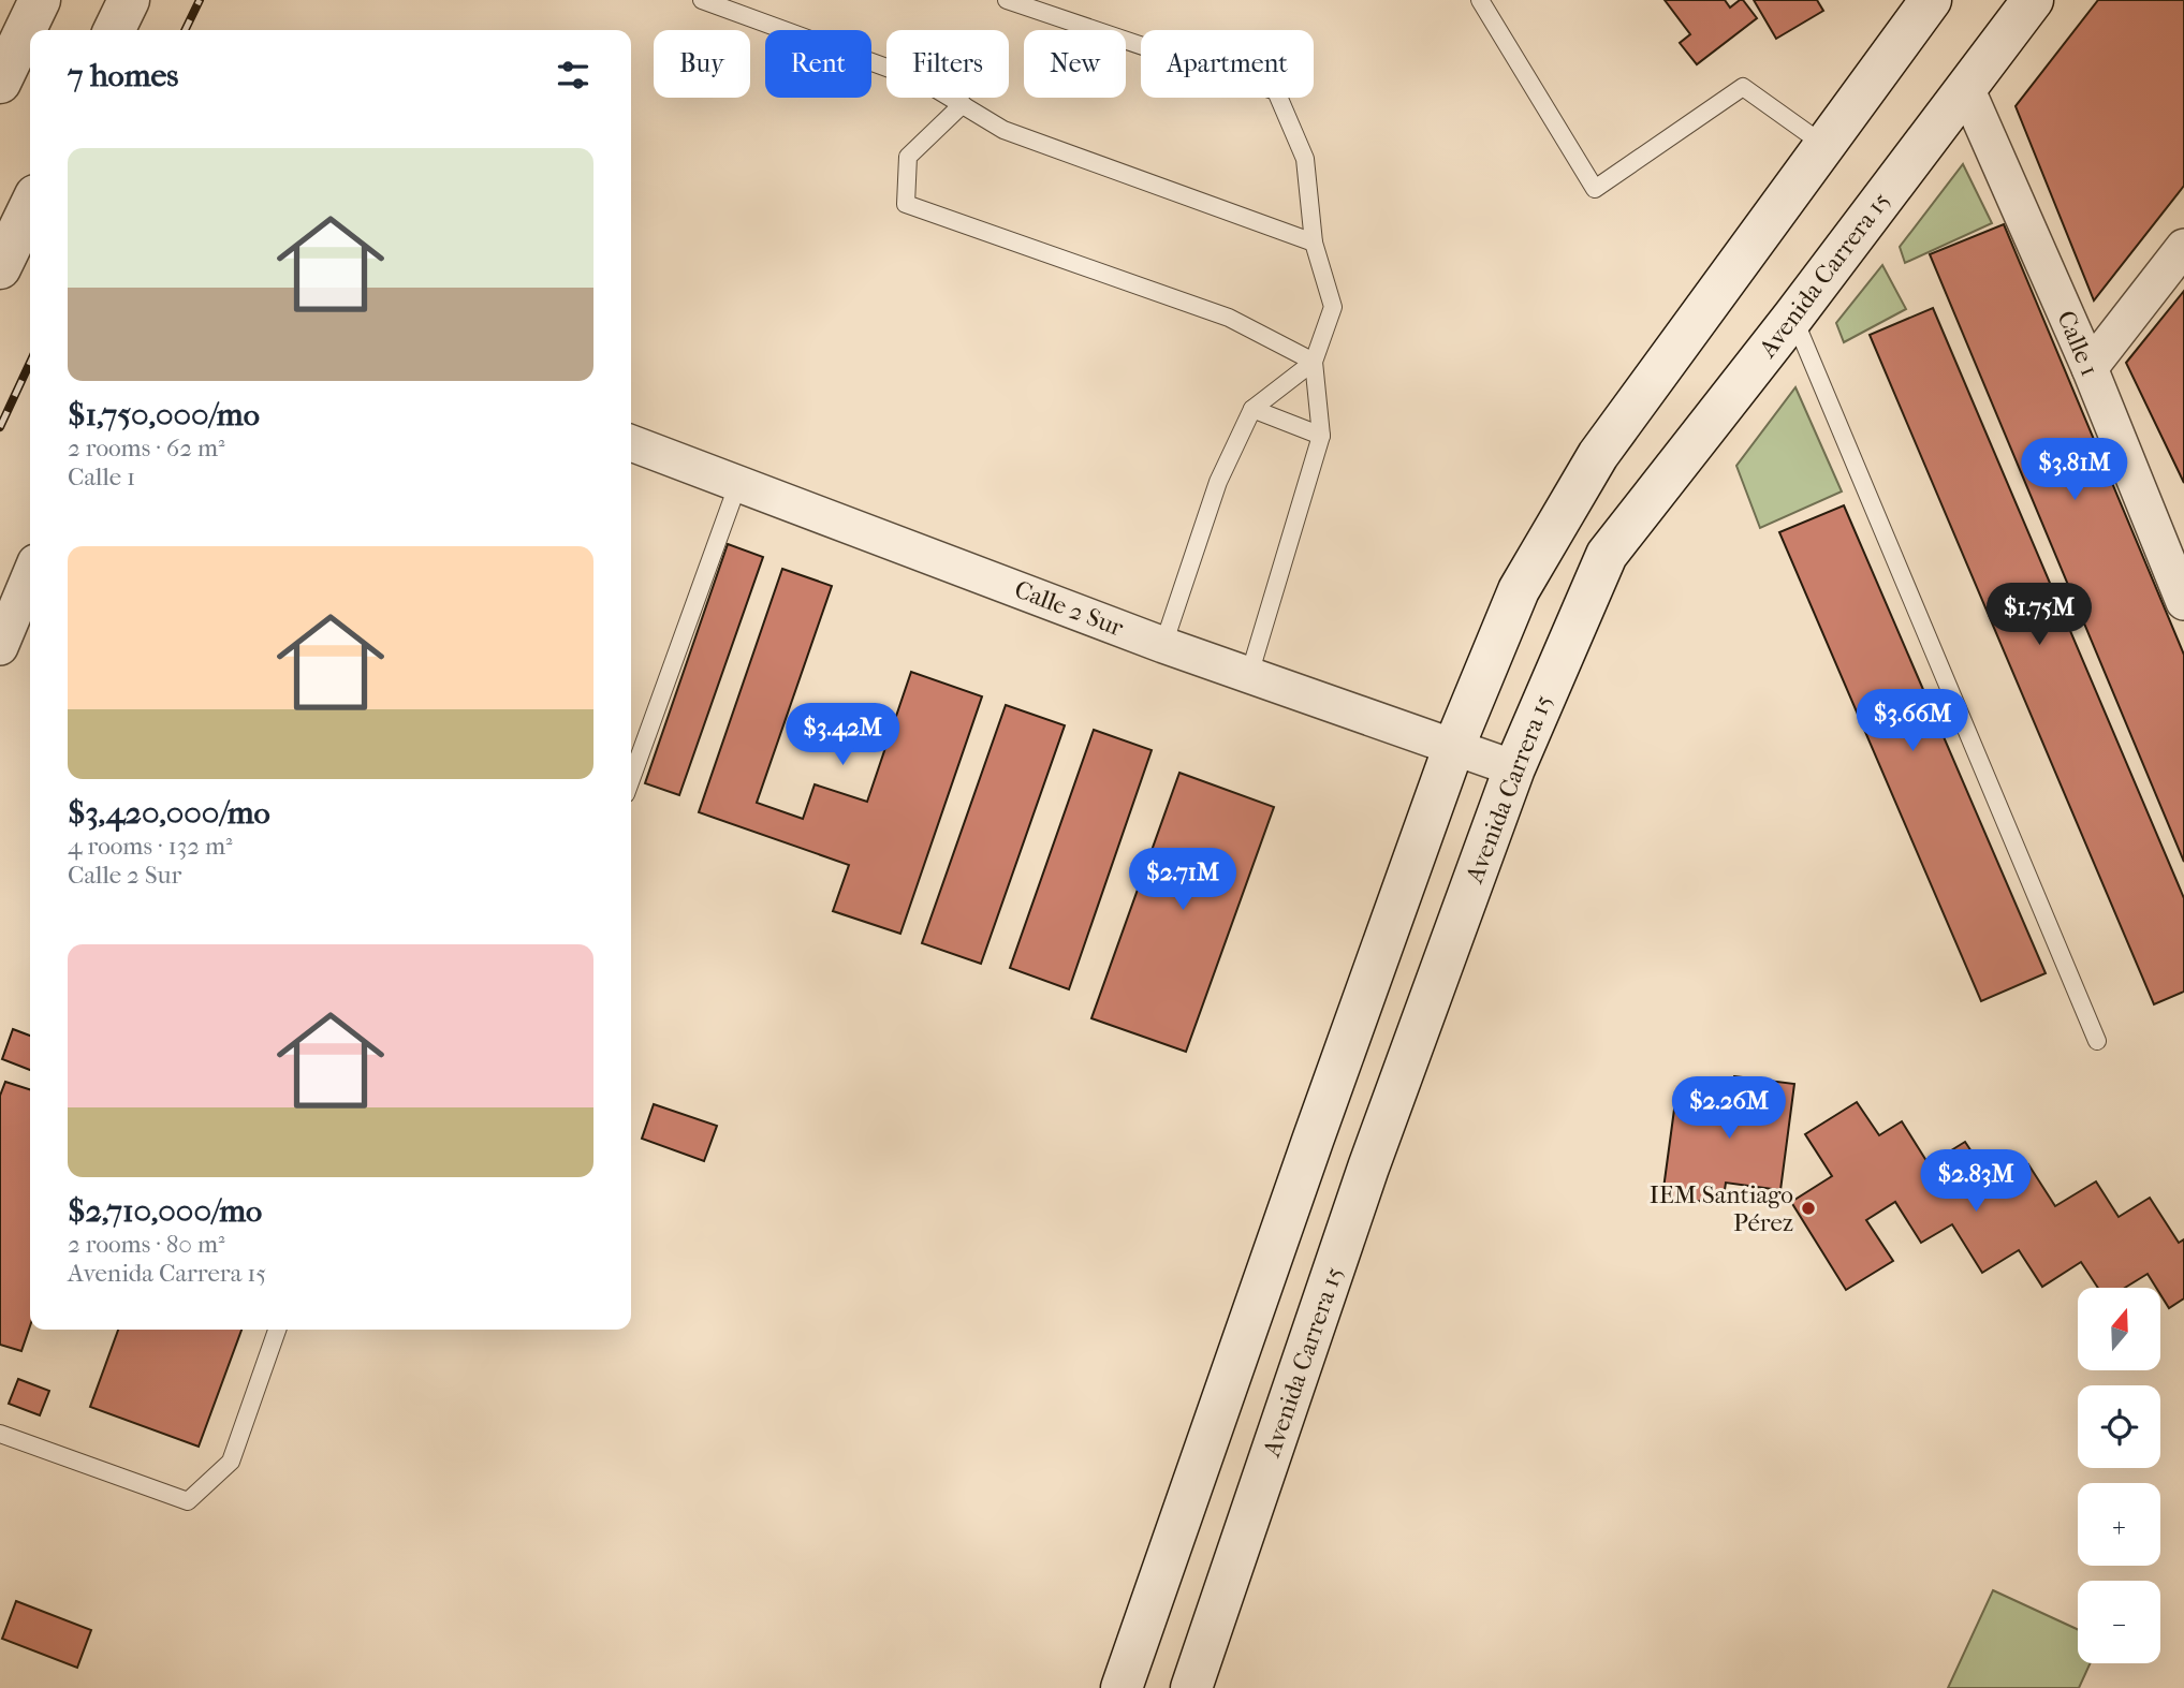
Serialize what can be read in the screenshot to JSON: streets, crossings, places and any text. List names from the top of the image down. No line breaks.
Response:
{"streets":{"main road":["Avenida Carrera 15"],"street":["Calle 1","Calle 2 Sur"]},"crossings":[["Avenida Carrera 15","Calle 1"],["Avenida Carrera 15","Calle 2 Sur"]],"places":["IEM Santiago Pérez"],"north":"top","page":{"chip":["Buy","Rent","Filters","New","Apartment"],"heading":"7 homes","list":[{"name":"$1,750,000/mo","note":"2 rooms · 62 m² · Calle 1"},{"name":"$3,420,000/mo","note":"4 rooms · 132 m² · Calle 2 Sur"},{"name":"$2,710,000/mo","note":"2 rooms · 80 m² · Avenida Carrera 15"}],"price":["$3.81M","$1.75M","$3.66M","$3.42M","$2.71M","$2.26M","$2.83M"],"map_buttons":["+","−"]}}
